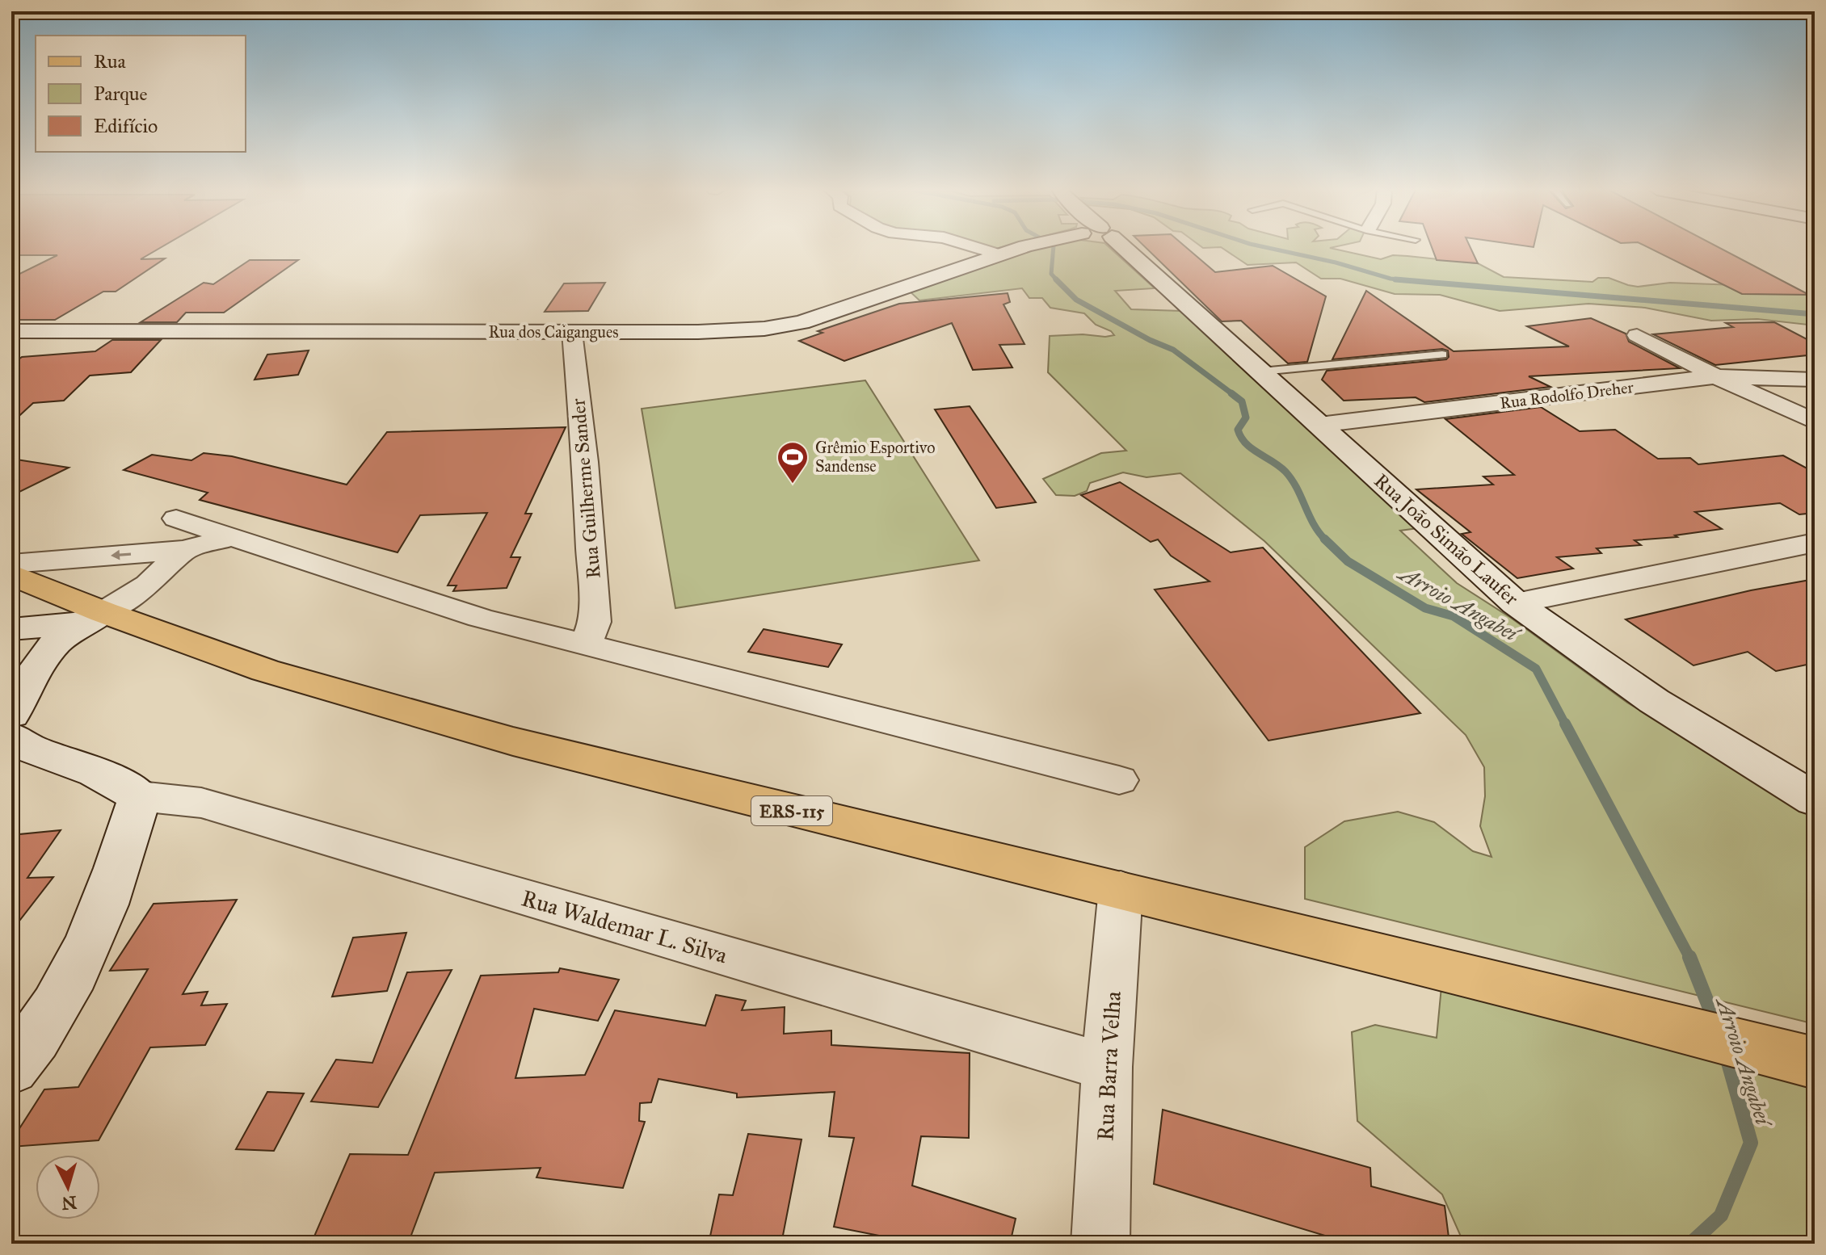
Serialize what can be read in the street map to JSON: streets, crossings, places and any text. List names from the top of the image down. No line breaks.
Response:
{"streets":{"main road":["ERS-115"],"street":["Rua dos Caigangues","Rua Rodolfo Dreher","Rua Guilherme Sander","Rua João Simão Laufer","Rua Waldemar L. Silva","Rua Barra Velha"]},"crossings":[["Rua dos Caigangues","Rua Guilherme Sander"],["Rua Rodolfo Dreher","Rua João Simão Laufer"],["ERS-115","Rua Barra Velha"],["Rua Waldemar L. Silva","Rua Barra Velha"]],"water":["Arroio Angabeí"],"places":{"sports":["Grêmio Esportivo Sandense"]},"legend":["Rua","Parque","Edifício"],"north":"bottom"}
